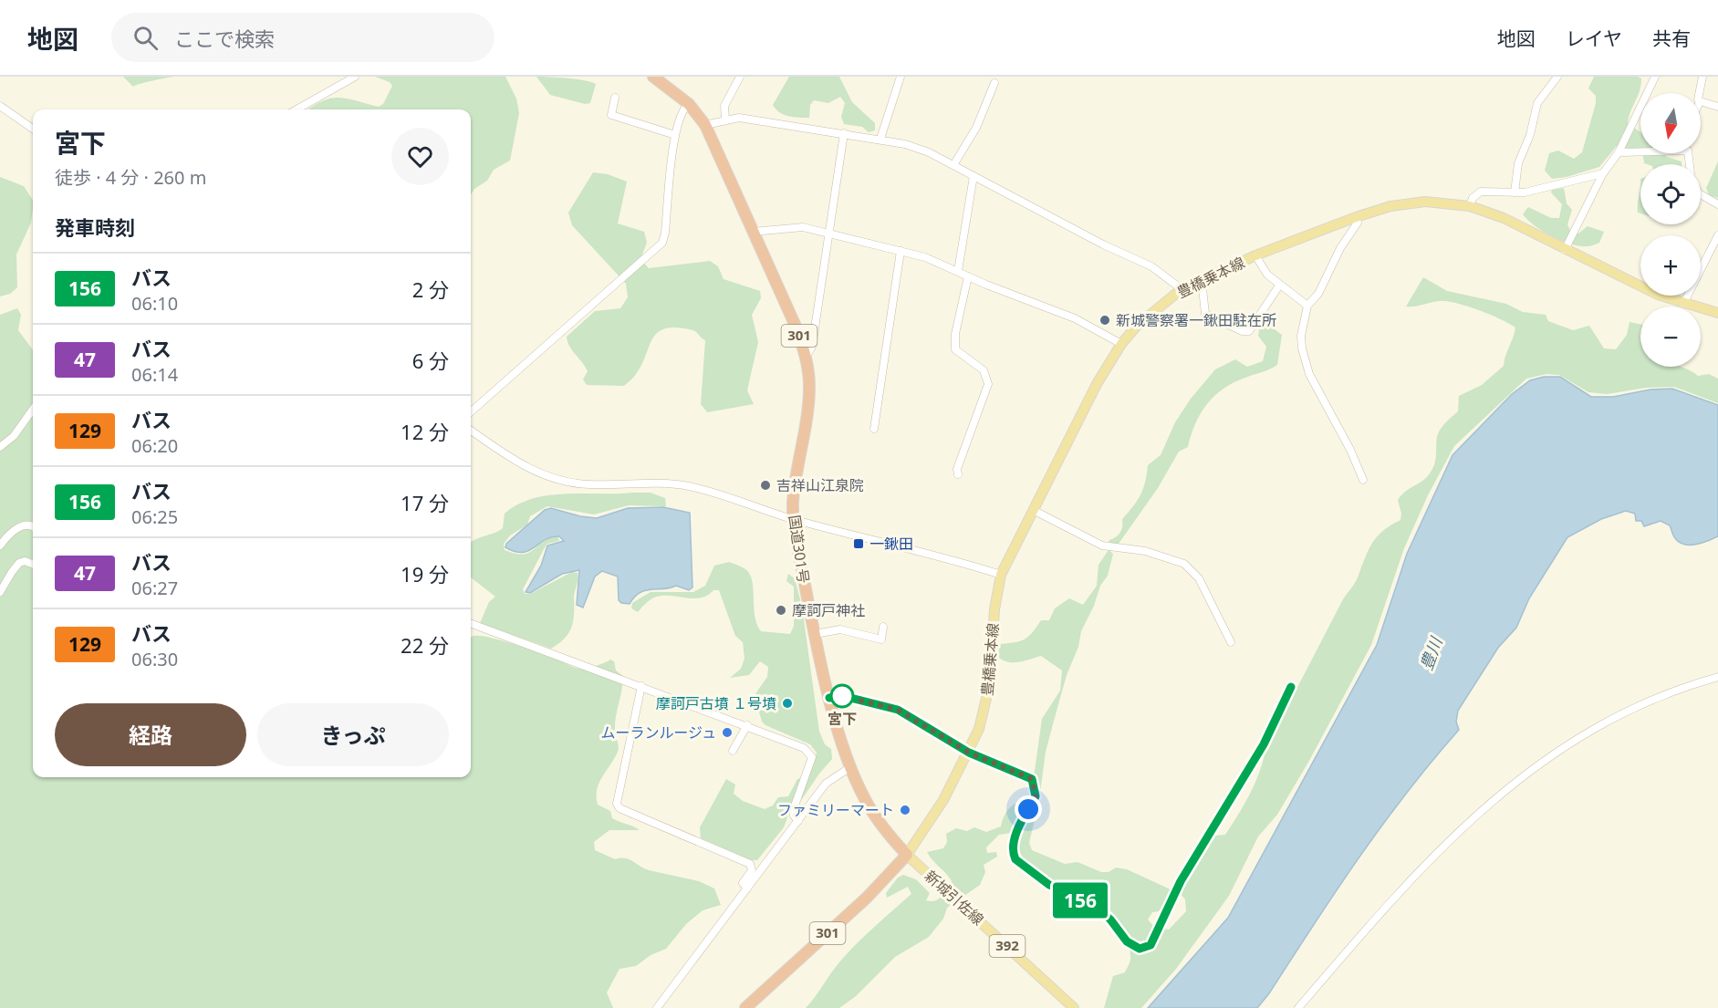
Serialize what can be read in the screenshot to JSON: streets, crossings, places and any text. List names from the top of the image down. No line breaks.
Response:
{"streets":{"highway":["301","国道301号"],"main road":["豊橋乗本線","新城引佐線","392"]},"crossings":[["豊橋乗本線","301"],["豊橋乗本線","国道301号"],["豊橋乗本線","新城引佐線"],["301","国道301号"],["301","新城引佐線"],["国道301号","新城引佐線"]],"water":["豊川"],"places":{"other":["新城警察署一鍬田駐在所","吉祥山江泉院","摩訶戸神社","宮下","摩訶戸古墳 １号墳","ムーランルージュ","ファミリーマート"],"transit":["一鍬田"]},"lines":["bus line 156"],"north":"bottom","page":{"header":"地図","search":"ここで検索","nav":["地図","レイヤ","共有"],"on_map":"156","map_buttons":["+","−"],"heading":[["宮下","徒歩 · 4 分 · 260 m"],"発車時刻"],"list":[{"mark":"156","name":"バス","note":"06:10","value":"2 分"},{"mark":"47","name":"バス","note":"06:14","value":"6 分"},{"mark":"129","name":"バス","note":"06:20","value":"12 分"},{"mark":"156","name":"バス","note":"06:25","value":"17 分"},{"mark":"47","name":"バス","note":"06:27","value":"19 分"},{"mark":"129","name":"バス","note":"06:30","value":"22 分"}],"buttons":["経路","きっぷ"]}}
